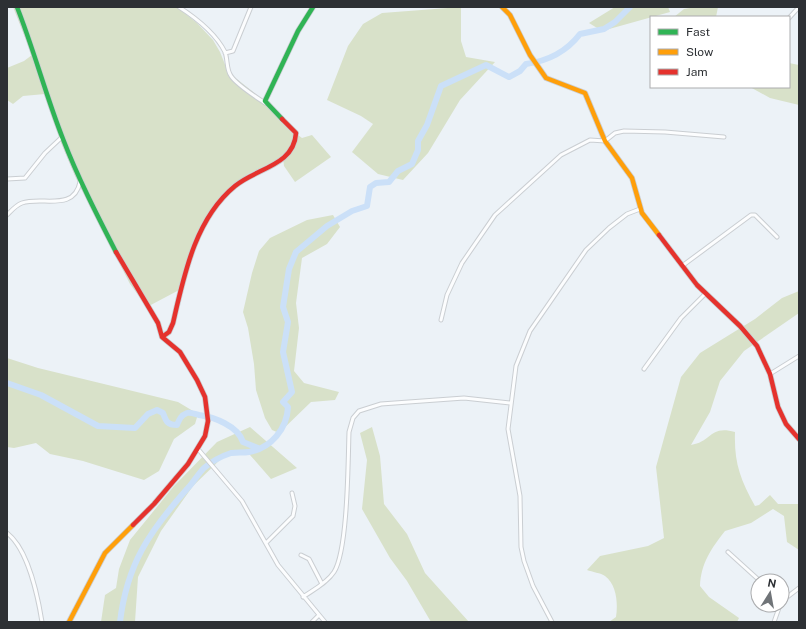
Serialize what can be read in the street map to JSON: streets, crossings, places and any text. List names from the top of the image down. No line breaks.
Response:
{"legend":["Fast","Slow","Jam"],"north":"top"}
